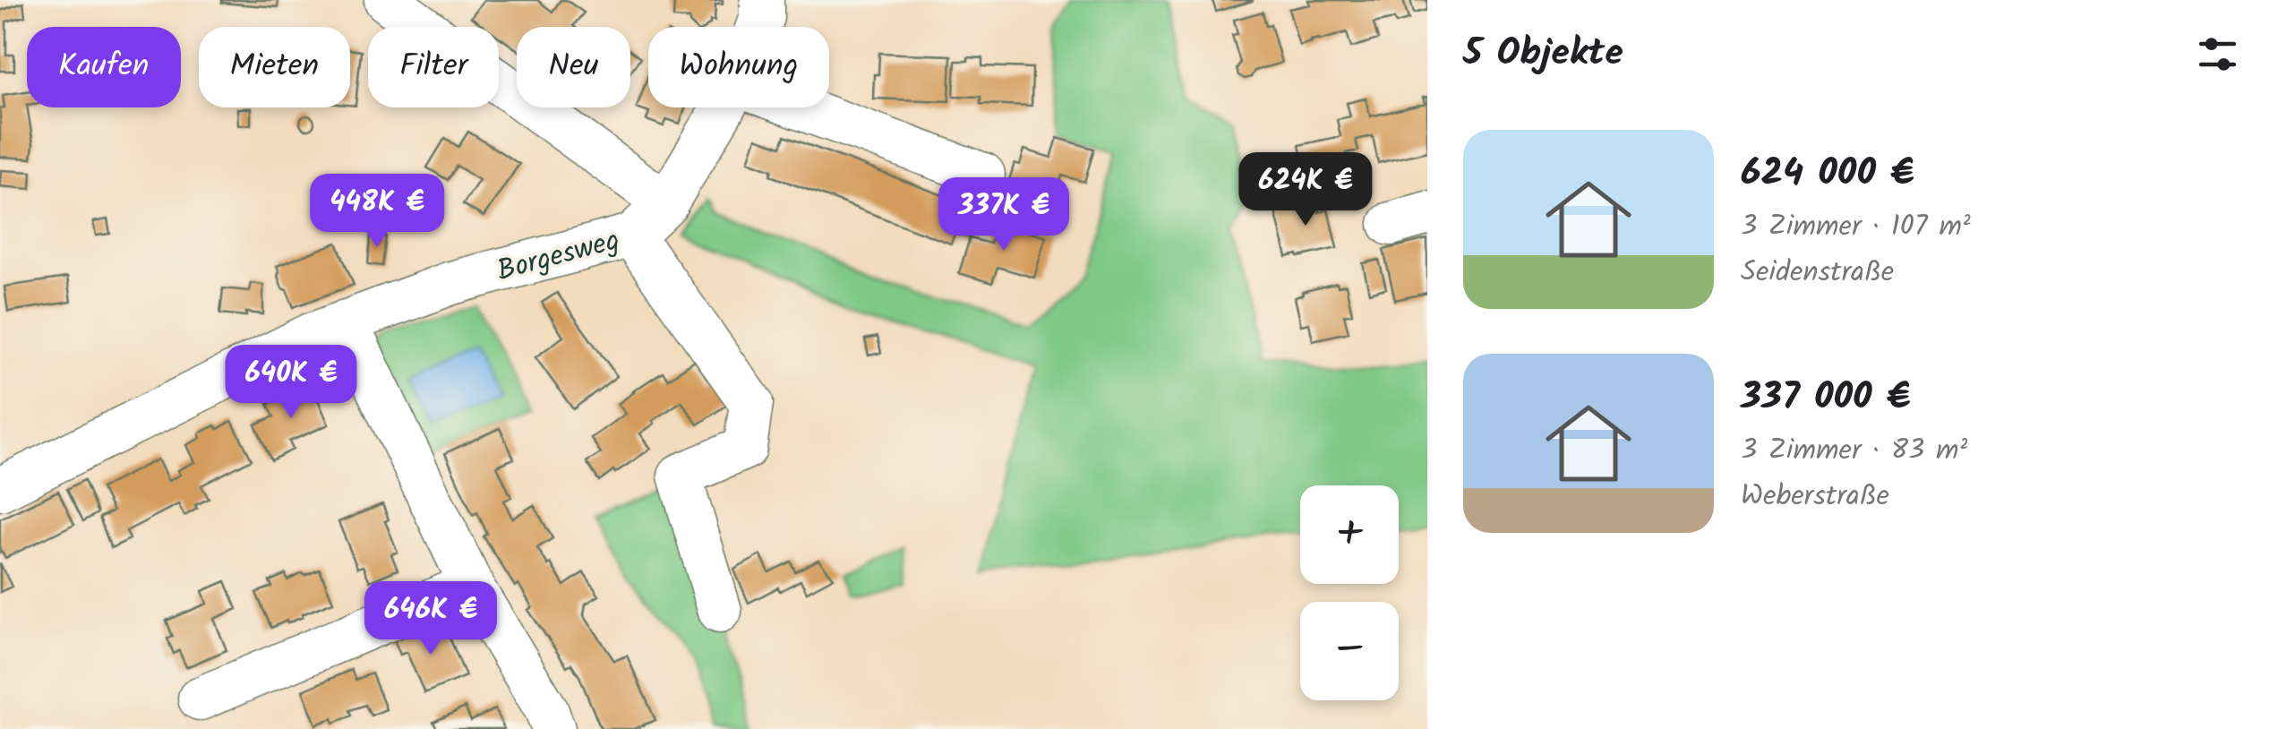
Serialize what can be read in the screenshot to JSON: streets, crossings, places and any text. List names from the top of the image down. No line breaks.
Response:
{"streets":{"street":["Borgesweg"]},"page":{"heading":"5 Objekte","chip":["Kaufen","Mieten","Filter","Neu","Wohnung"],"list":[{"name":"624 000 €","note":"3 Zimmer · 107 m² · Seidenstraße"},{"name":"337 000 €","note":"3 Zimmer · 83 m² · Weberstraße"}],"price":["624K €","448K €","337K €","640K €","646K €"],"map_buttons":["+","−"]}}
